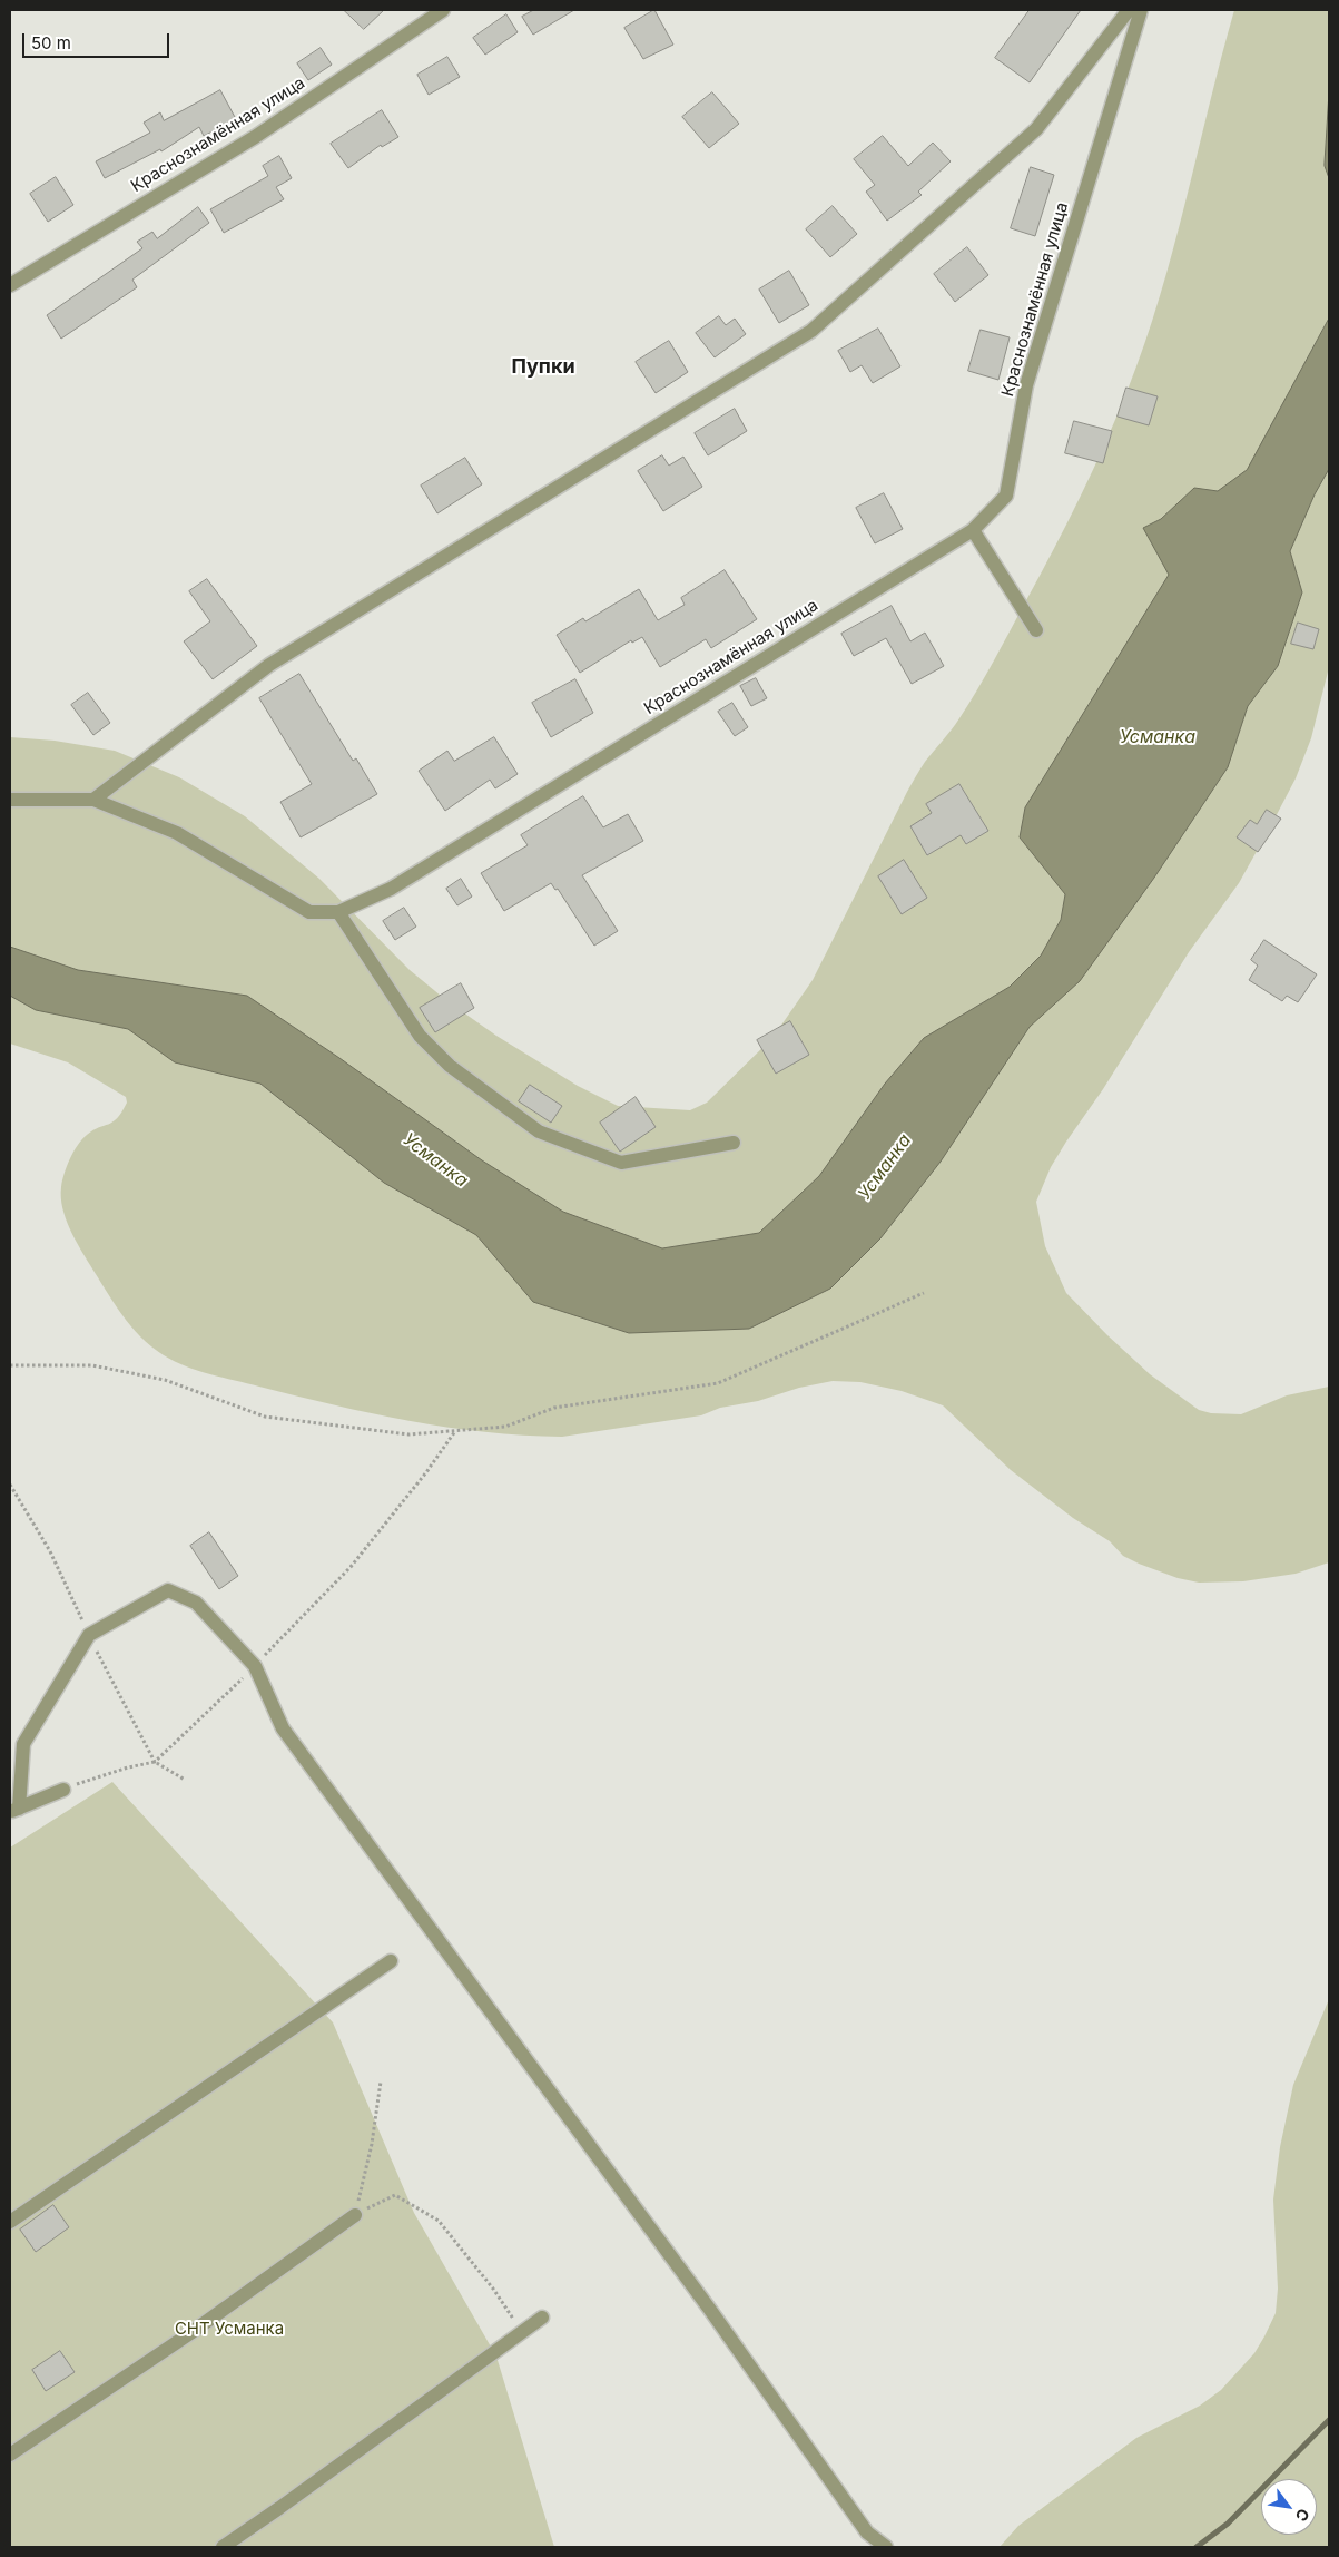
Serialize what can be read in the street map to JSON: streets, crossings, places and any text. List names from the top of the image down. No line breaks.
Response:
{"streets":{"street":["Краснознамённая улица"]},"districts":["Пупки"],"water":["Усманка"],"parks":["СНТ Усманка"],"scale_bar":"50 m","north":"bottom right"}
